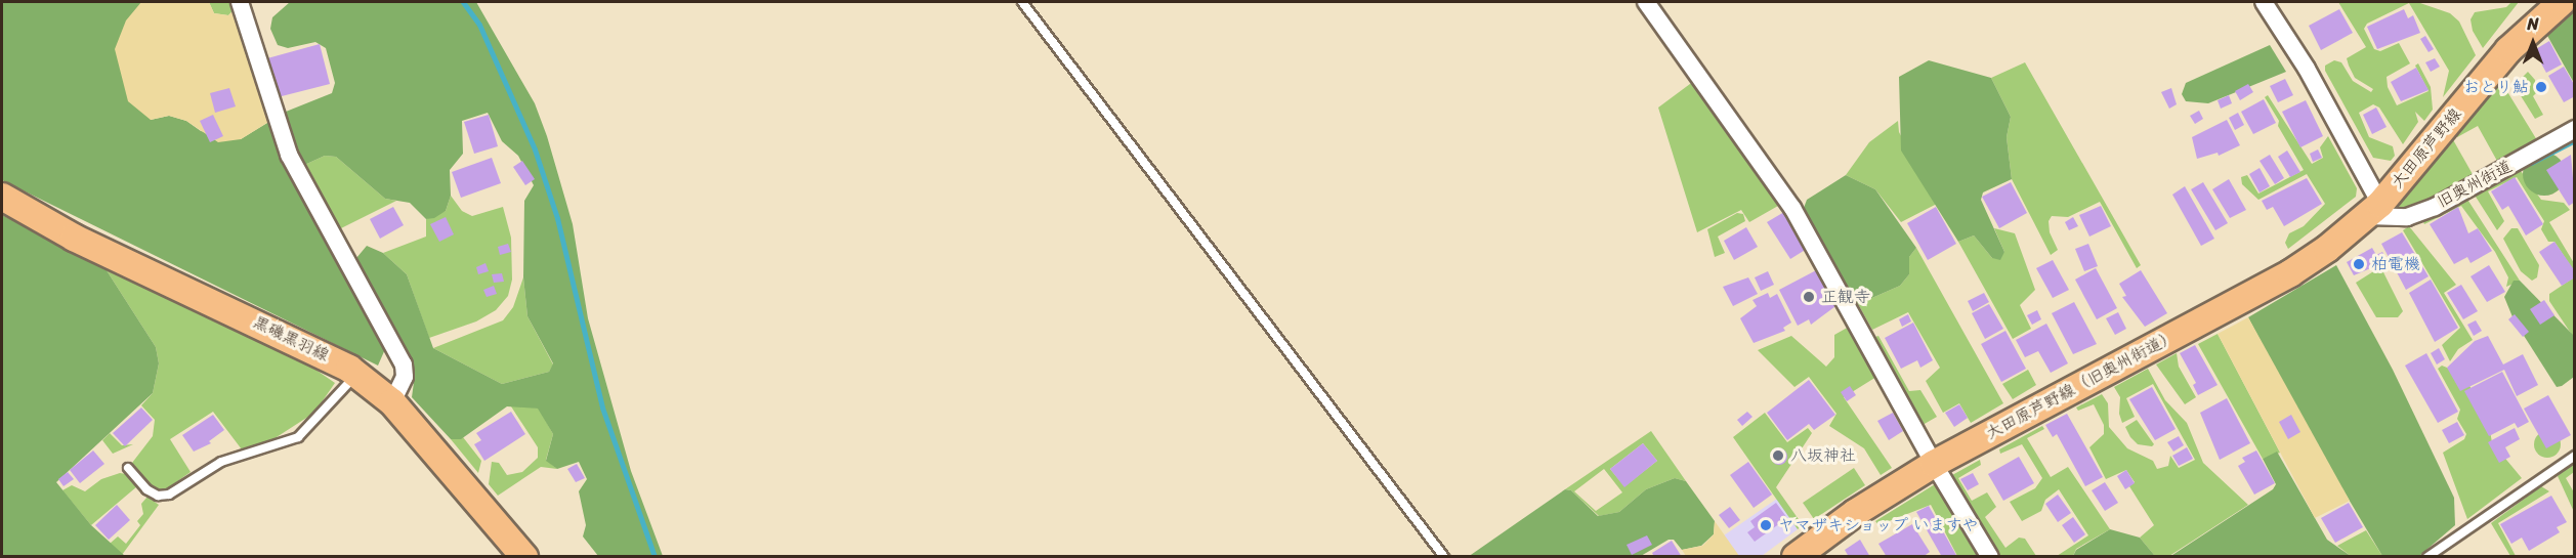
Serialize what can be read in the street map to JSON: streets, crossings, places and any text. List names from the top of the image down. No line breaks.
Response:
{"streets":{"main road":["大田原芦野線","黒磯黒羽線","大田原芦野線（旧奥州街道）"],"street":["旧奥州街道"]},"crossings":[["大田原芦野線","旧奥州街道"],["大田原芦野線","大田原芦野線（旧奥州街道）"],["旧奥州街道","大田原芦野線（旧奥州街道）"]],"places":["おとり鮎","柏電機","正観寺","八坂神社","ヤマザキショップ いますや"],"north":"top"}
